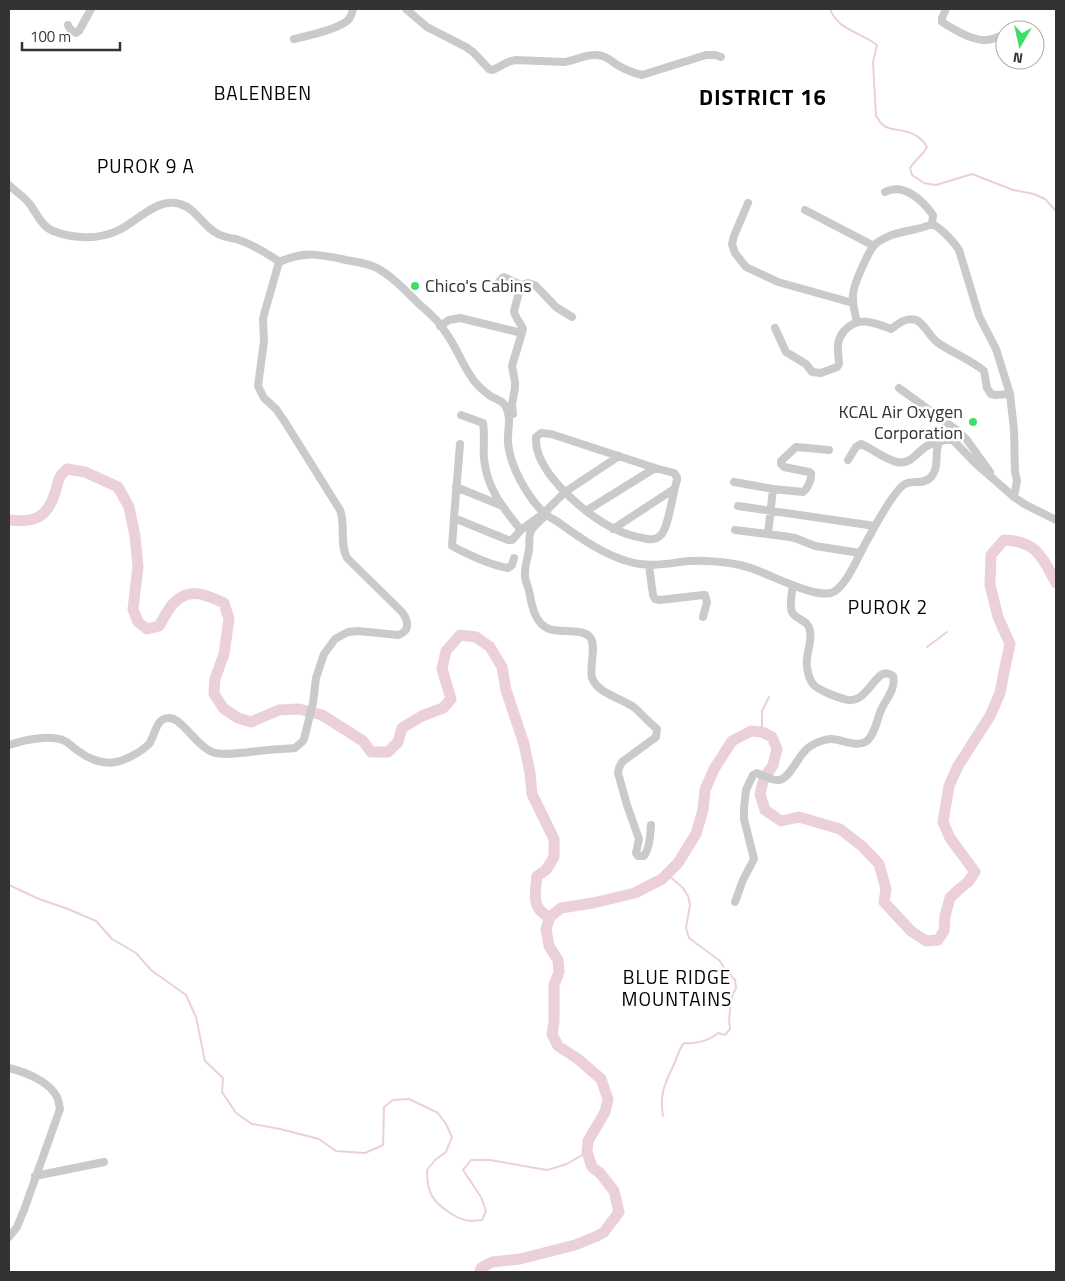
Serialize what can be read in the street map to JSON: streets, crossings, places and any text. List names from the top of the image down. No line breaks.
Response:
{"districts":["BALENBEN","DISTRICT 16","PUROK 9 A","PUROK 2","BLUE RIDGE MOUNTAINS"],"places":["Chico's Cabins","KCAL Air Oxygen Corporation"],"scale_bar":"100 m","north":"bottom"}
